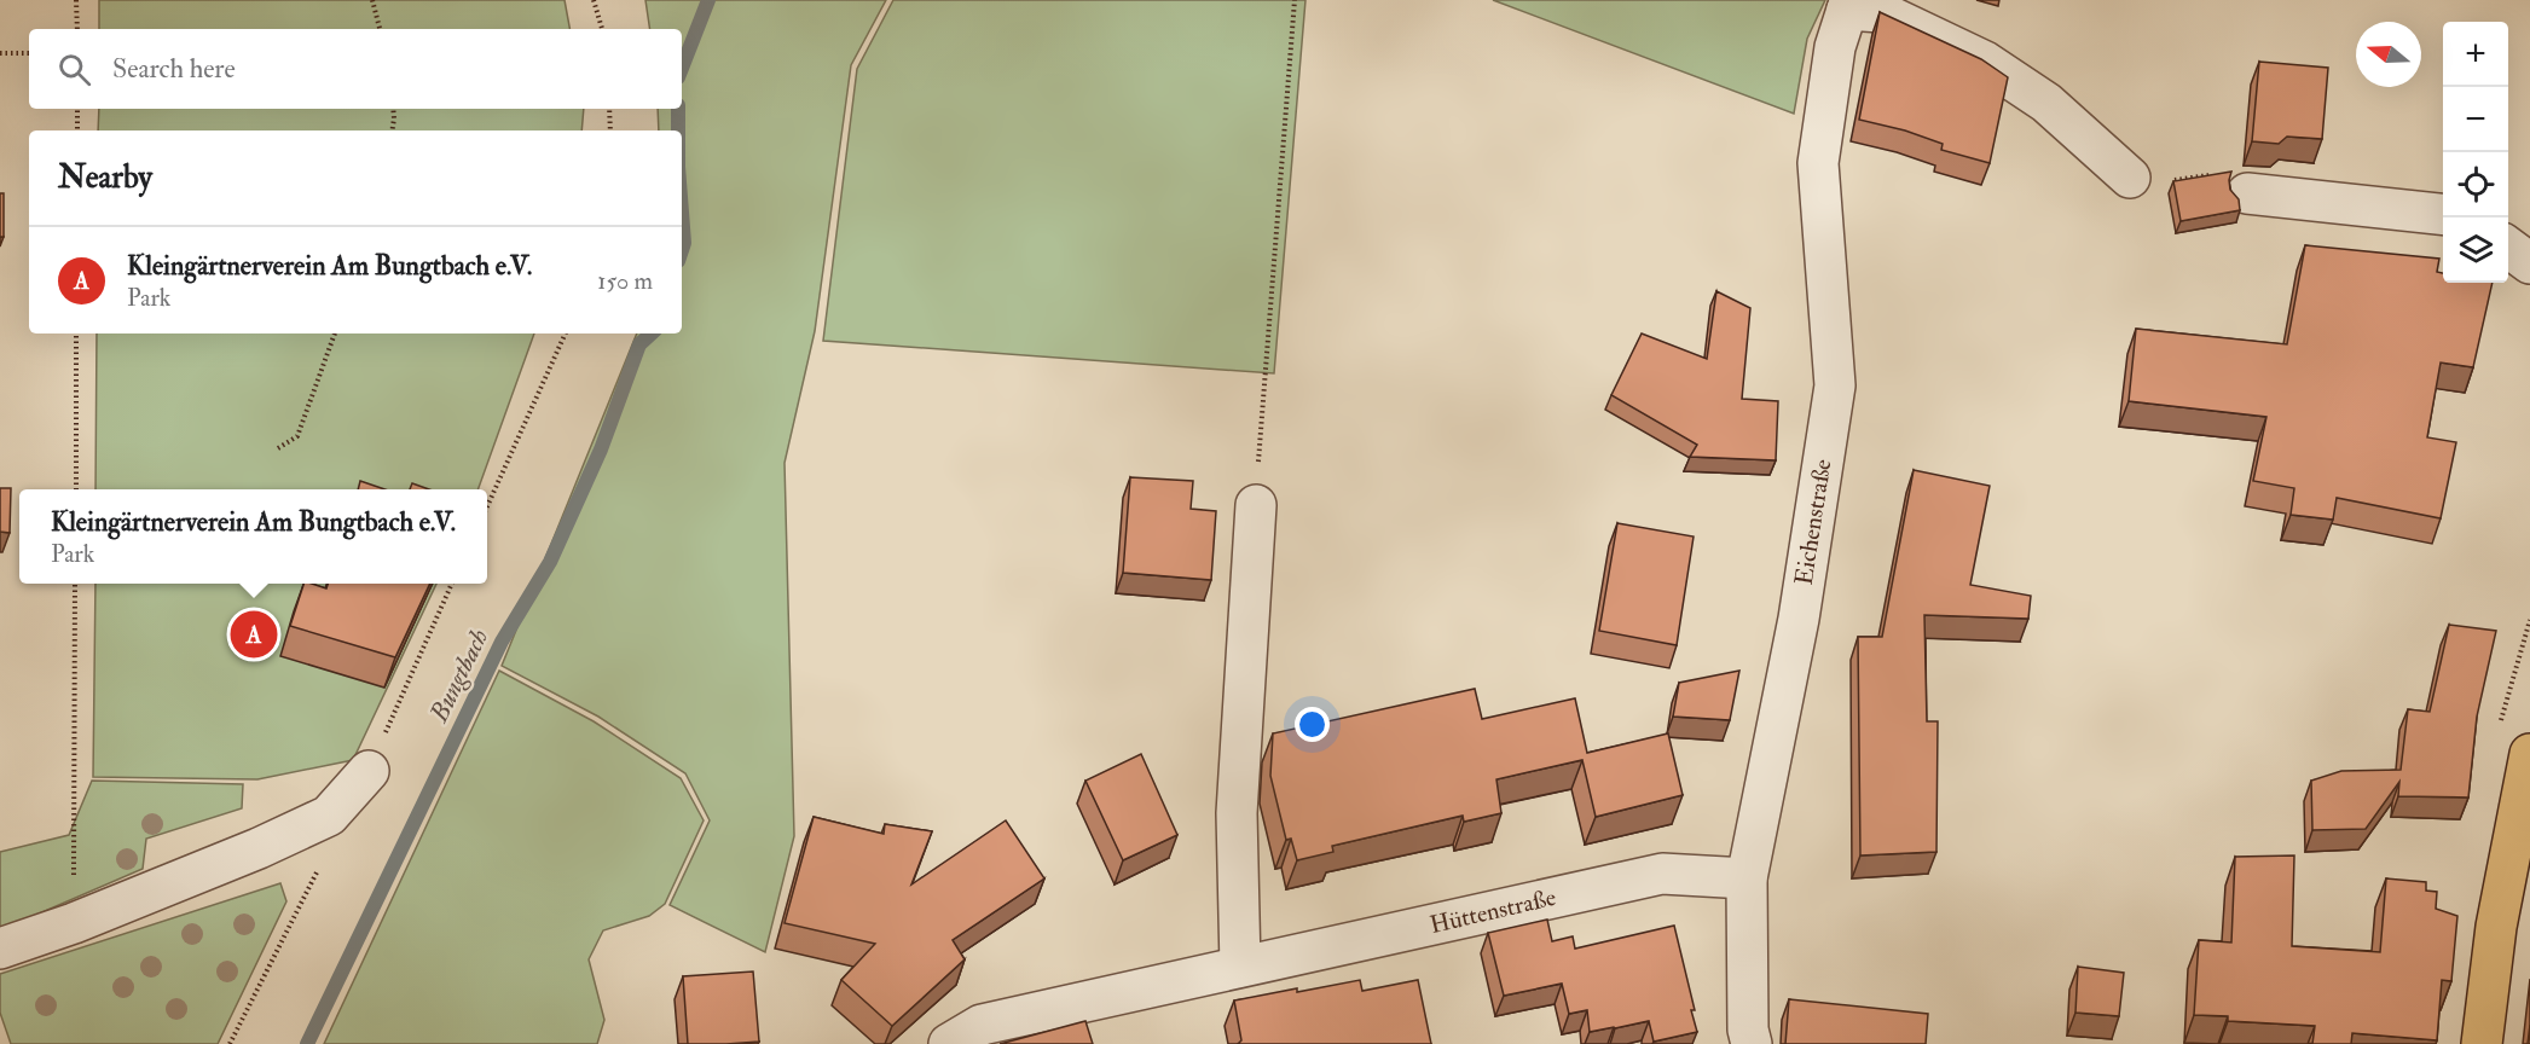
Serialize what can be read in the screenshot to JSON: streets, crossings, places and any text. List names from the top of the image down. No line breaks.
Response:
{"streets":{"street":["Eichenstraße","Hüttenstraße"]},"crossings":[["Eichenstraße","Hüttenstraße"]],"water":["Bungtbach"],"north":"left","page":{"map_buttons":["+","−"],"search":"Search here","heading":"Nearby","list":[{"mark":"A","name":"Kleingärtnerverein Am Bungtbach e.V.","note":"Park","value":"150 m"}],"popup":["Kleingärtnerverein Am Bungtbach e.V.","Park"],"pins":"A"}}
